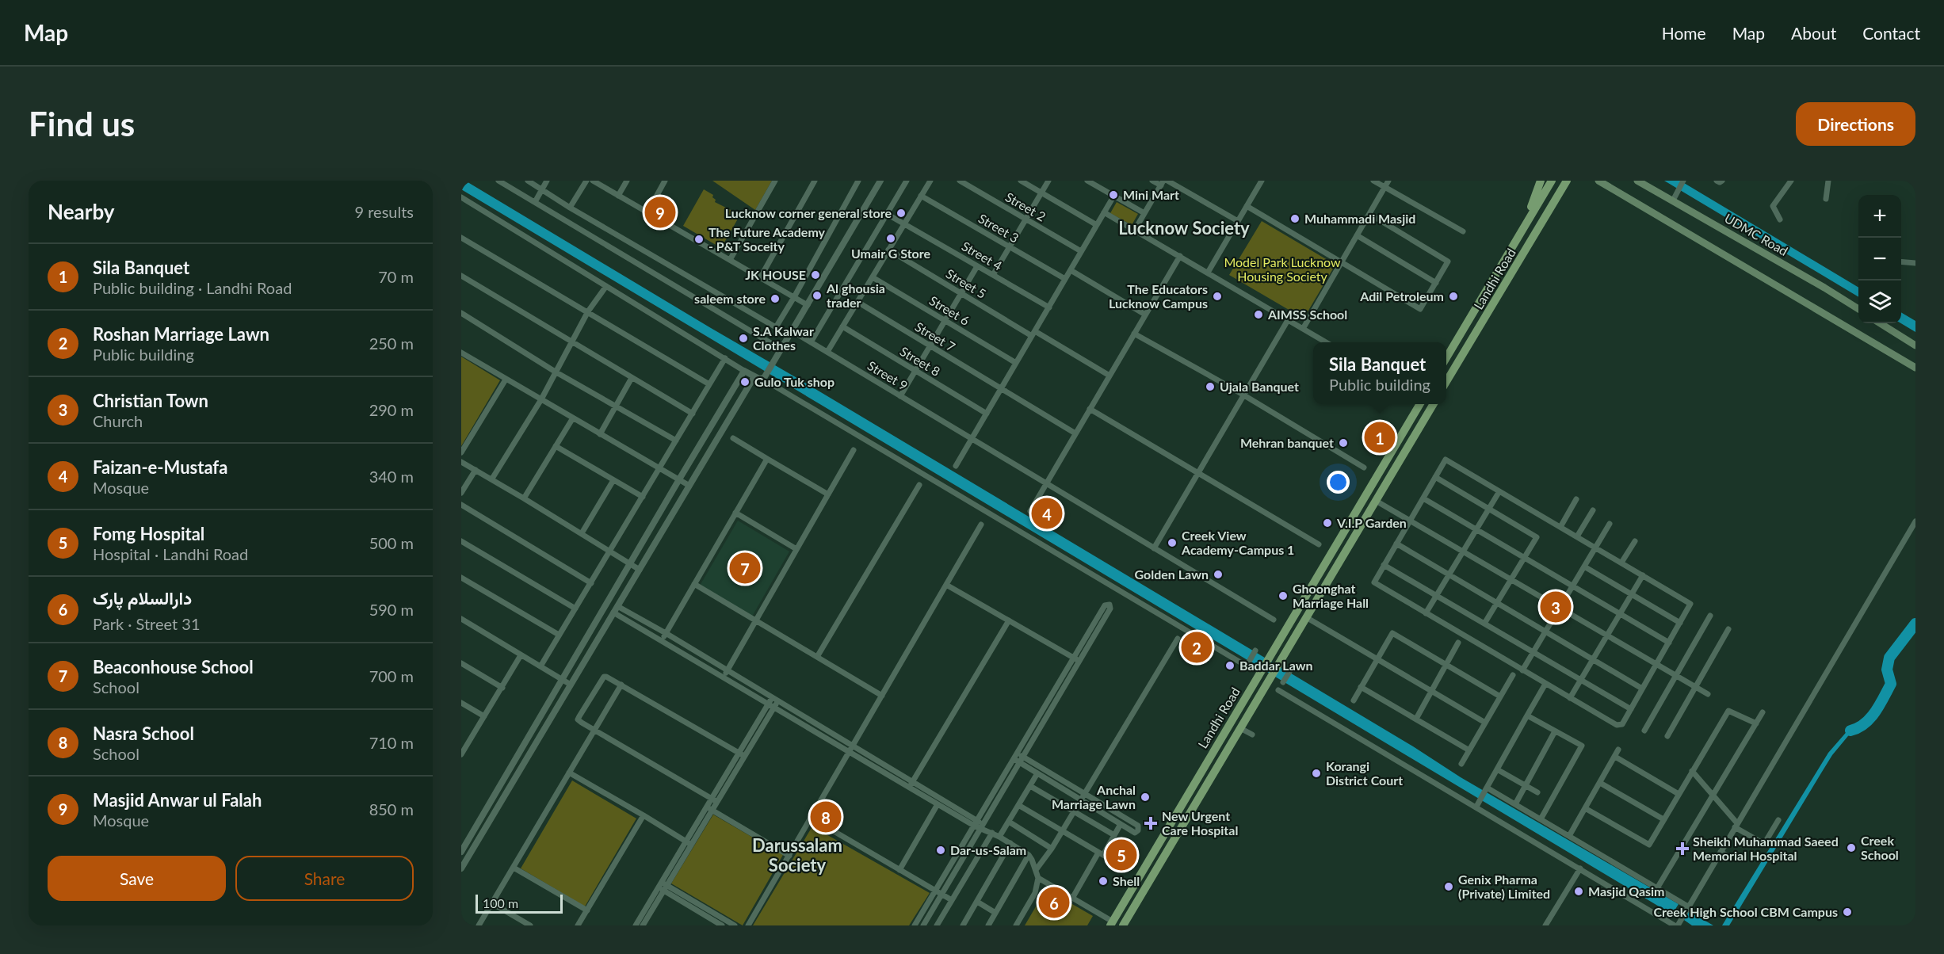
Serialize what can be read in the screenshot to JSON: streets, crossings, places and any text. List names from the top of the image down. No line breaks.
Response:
{"streets":{"main road":["UDMC Road","Landhi Road"],"street":["Street 2","Street 3","Street 4","Street 5","Street 6","Street 7","Street 8","Street 9"]},"districts":["Lucknow Society","Darussalam Society"],"parks":["Model Park Lucknow Housing Society"],"places":{"other":["Mini Mart","Lucknow corner general store","Muhammadi Masjid","Umair G Store","The Future Academy - P&T Soceity","JK HOUSE","Al ghousia trader","The Educators Lucknow Campus","Adil Petroleum","saleem store","AIMSS School","S.A Kalwar Clothes","Gulo Tuk shop","Ujala Banquet","Mehran banquet","V.I.P Garden","Creek View Academy-Campus 1","Golden Lawn","Ghoonghat Marriage Hall","Baddar Lawn","Korangi District Court","Anchal Marriage Lawn","Creek School","Dar-us-Salam","Shell","Genix Pharma (Private) Limited","Masjid Qasim","Creek High School CBM Campus"],"health":["New Urgent Care Hospital","Sheikh Muhammad Saeed Memorial Hospital"]},"scale_bar":"100 m","page":{"header":"Map","nav":["Home","Map","About","Contact"],"buttons":["Directions",["Save","Share"]],"title":"Find us","heading":["Nearby","9 results"],"map_buttons":["+","−"],"pins":["9","1","4","7","3","2","8","5","6"],"list":[{"mark":"1","name":"Sila Banquet","note":"Public building · Landhi Road","value":"70 m"},{"mark":"2","name":"Roshan Marriage Lawn","note":"Public building","value":"250 m"},{"mark":"3","name":"Christian Town","note":"Church","value":"290 m"},{"mark":"4","name":"Faizan-e-Mustafa","note":"Mosque","value":"340 m"},{"mark":"5","name":"Fomg Hospital","note":"Hospital · Landhi Road","value":"500 m"},{"mark":"6","name":"دارالسلام پارک","note":"Park · Street 31","value":"590 m"},{"mark":"7","name":"Beaconhouse School","note":"School","value":"700 m"},{"mark":"8","name":"Nasra School","note":"School","value":"710 m"},{"mark":"9","name":"Masjid Anwar ul Falah","note":"Mosque","value":"850 m"}],"popup":["Sila Banquet","Public building"],"scale":"100 m"}}
